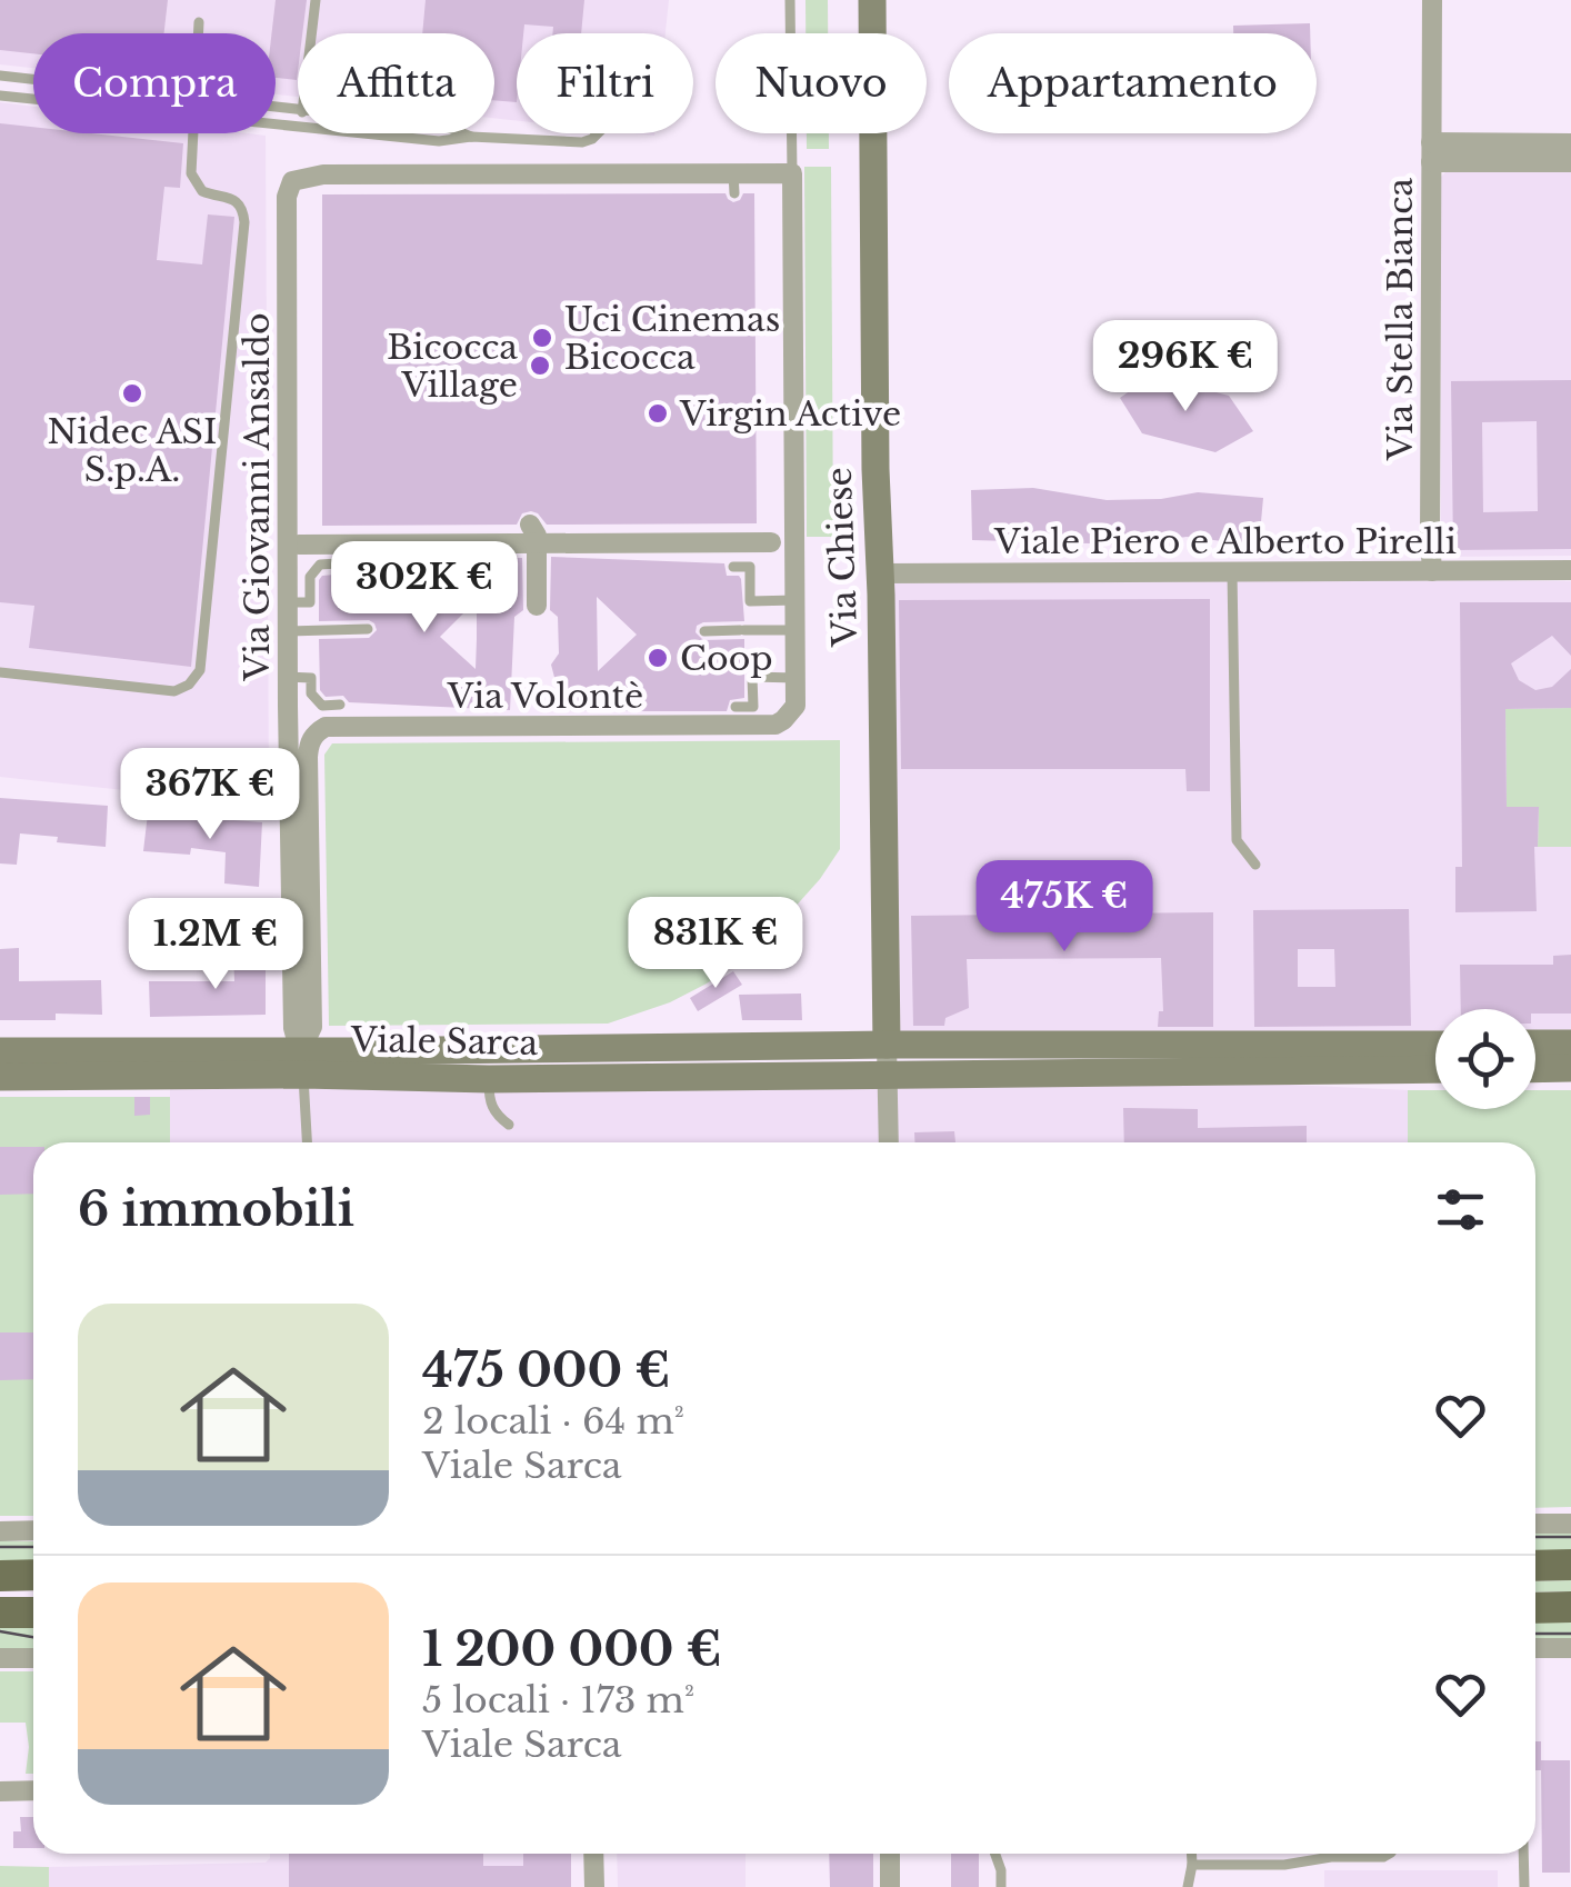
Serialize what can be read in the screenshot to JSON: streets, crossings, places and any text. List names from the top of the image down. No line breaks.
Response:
{"streets":{"street":["Via Stella Bianca","Via Giovanni Ansaldo","Viale Piero e Alberto Pirelli","Via Chiese","Via Volontè","Viale Sarca"]},"crossings":[["Via Stella Bianca","Viale Piero e Alberto Pirelli"],["Via Giovanni Ansaldo","Via Chiese"],["Via Giovanni Ansaldo","Viale Sarca"],["Viale Piero e Alberto Pirelli","Via Chiese"],["Via Chiese","Via Volontè"],["Via Chiese","Viale Sarca"]],"places":["Uci Cinemas Bicocca","Bicocca Village","Nidec ASI S.p.A.","Virgin Active","Coop"],"page":{"chip":["Compra","Affitta","Filtri","Nuovo","Appartamento"],"price":["296K €","302K €","367K €","475K €","831K €","1.2M €"],"heading":"6 immobili","list":[{"name":"475 000 €","note":"2 locali · 64 m² · Viale Sarca"},{"name":"1 200 000 €","note":"5 locali · 173 m² · Viale Sarca"}]}}
